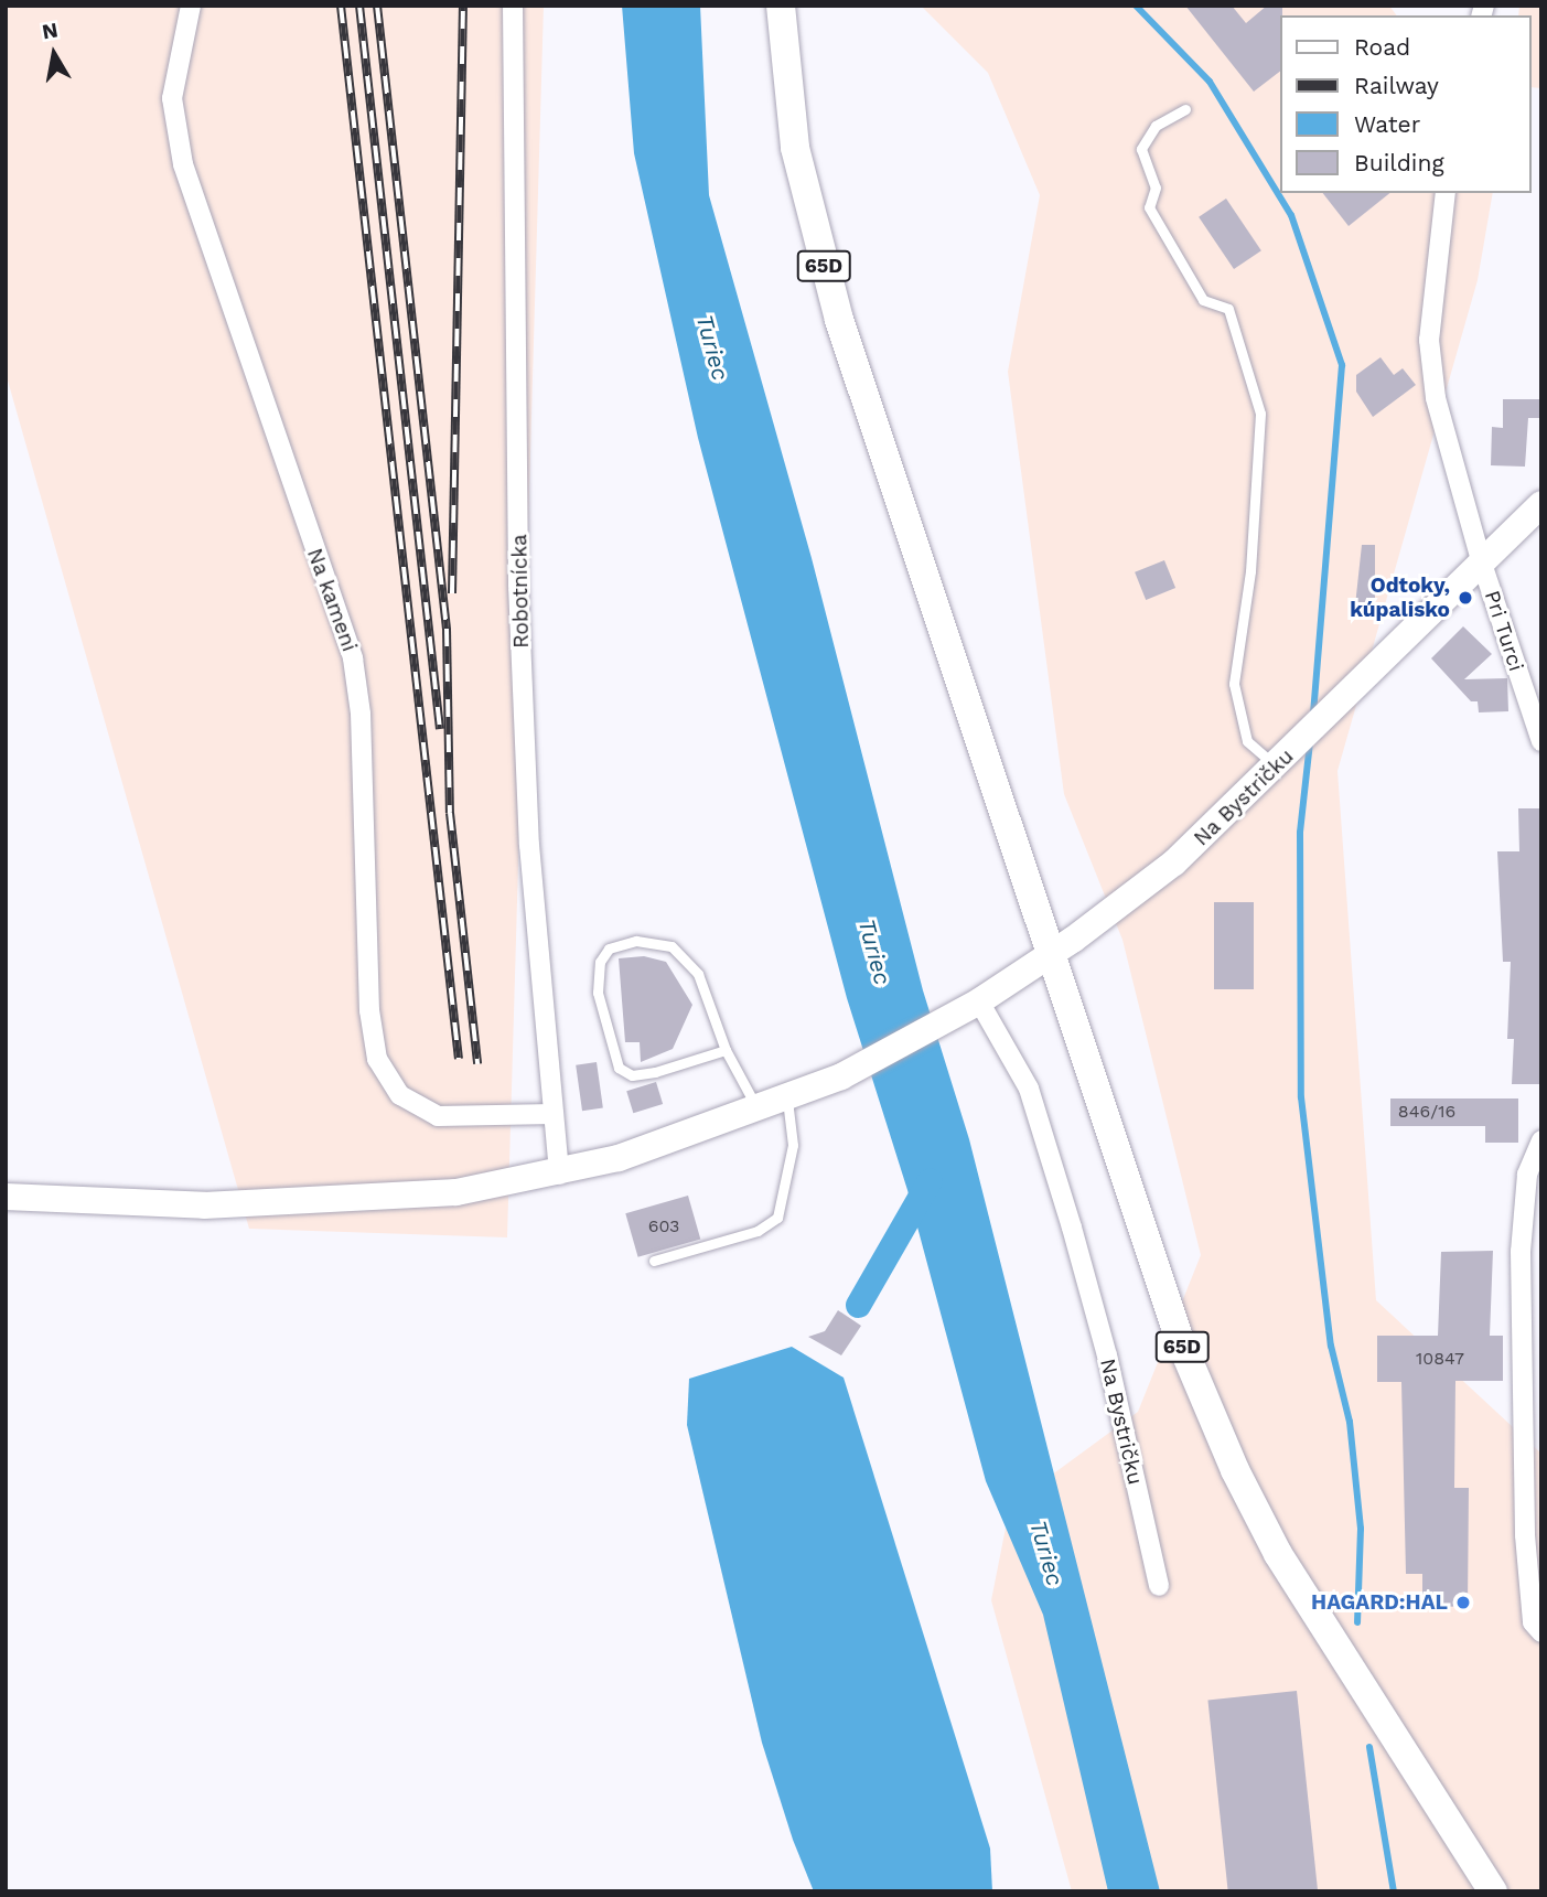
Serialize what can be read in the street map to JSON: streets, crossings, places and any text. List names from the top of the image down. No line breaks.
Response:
{"streets":{"main road":["65D"],"street":["Robotnícka","Na kameni","Pri Turci","Na Bystričku"]},"crossings":[["65D","Na Bystričku"],["Robotnícka","Na kameni"],["Pri Turci","Na Bystričku"]],"water":["Turiec"],"places":["Odtoky, kúpalisko","HAGARD:HAL"],"house_numbers":["846/16","603","10847"],"legend":["Road","Railway","Water","Building"],"north":"top"}
